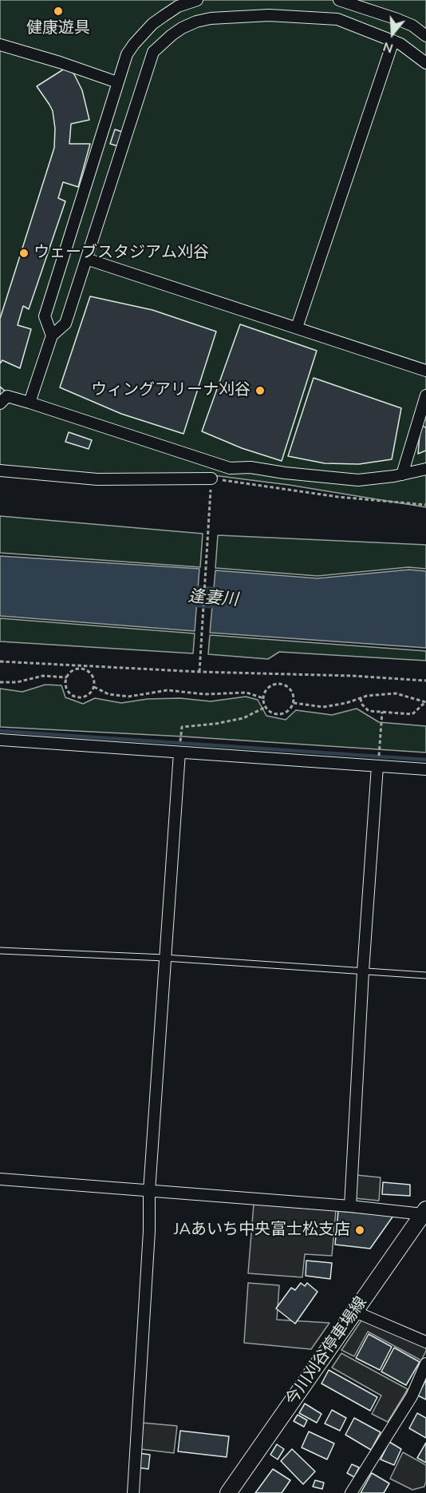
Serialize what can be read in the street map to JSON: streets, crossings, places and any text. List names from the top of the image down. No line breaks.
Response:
{"streets":{"main road":["今川刈谷停車場線"]},"water":["逢妻川"],"places":["健康遊具","ウェーブスタジアム刈谷","ウィングアリーナ刈谷","JAあいち中央富士松支店"],"north":"bottom"}
